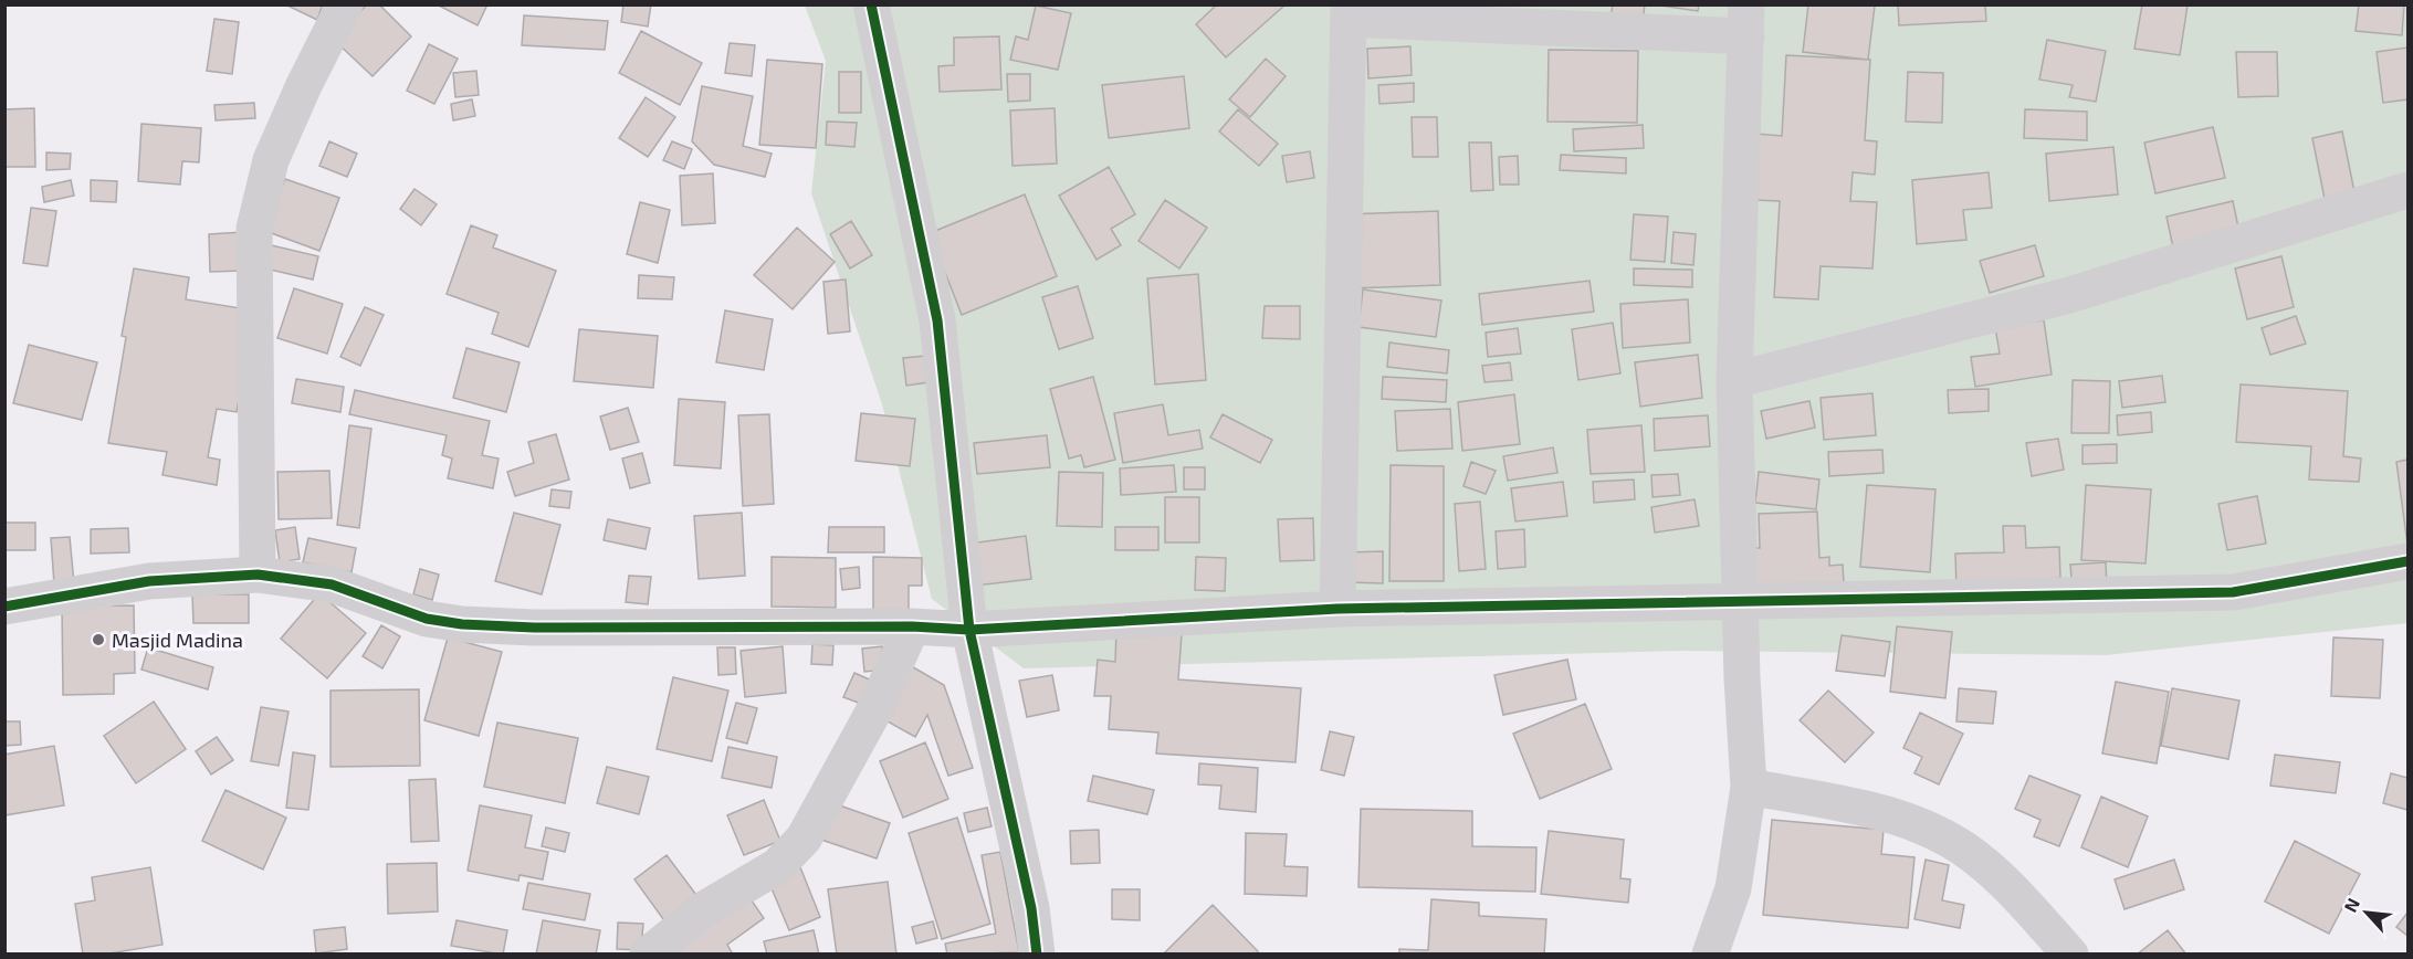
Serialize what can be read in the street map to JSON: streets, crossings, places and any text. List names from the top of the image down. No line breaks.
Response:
{"places":["Masjid Madina"],"north":"top left"}
